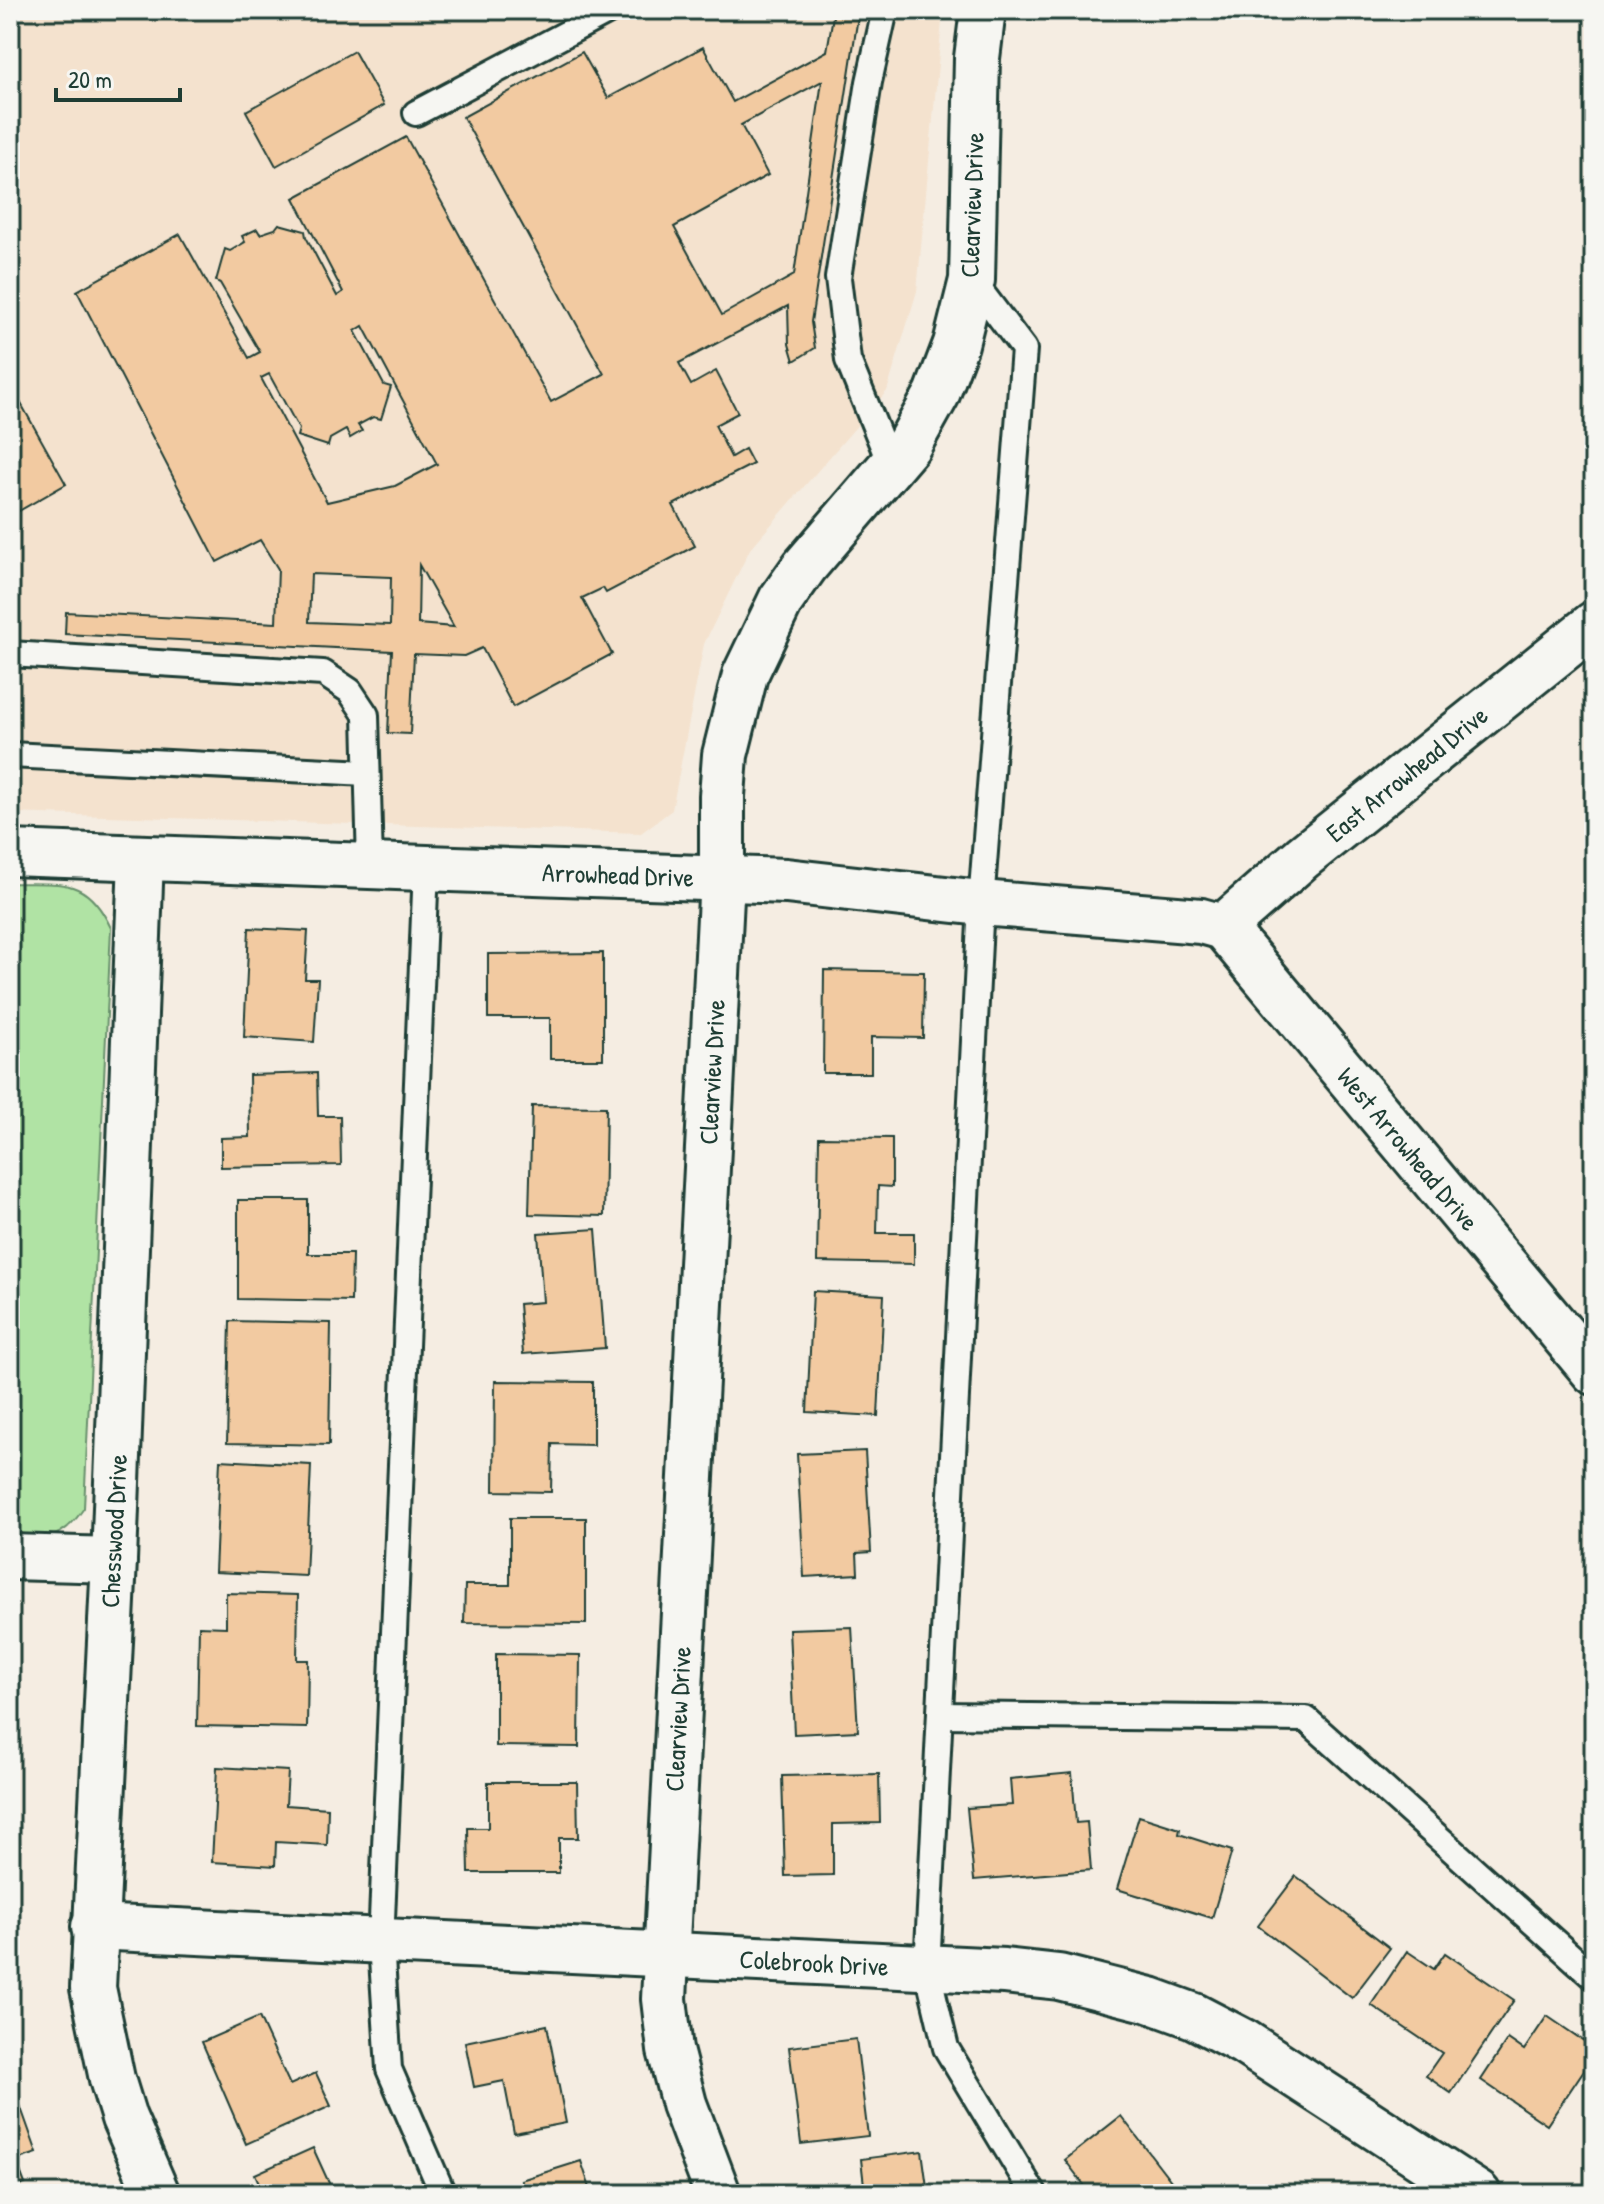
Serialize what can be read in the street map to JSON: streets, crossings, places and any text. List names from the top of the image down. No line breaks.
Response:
{"streets":{"street":["Clearview Drive","East Arrowhead Drive","Arrowhead Drive","West Arrowhead Drive","Chesswood Drive","Colebrook Drive"]},"crossings":[["Clearview Drive","Arrowhead Drive"],["Clearview Drive","Colebrook Drive"],["East Arrowhead Drive","Arrowhead Drive"],["East Arrowhead Drive","West Arrowhead Drive"],["Arrowhead Drive","West Arrowhead Drive"],["Arrowhead Drive","Chesswood Drive"],["Chesswood Drive","Colebrook Drive"]],"scale_bar":"20 m"}
